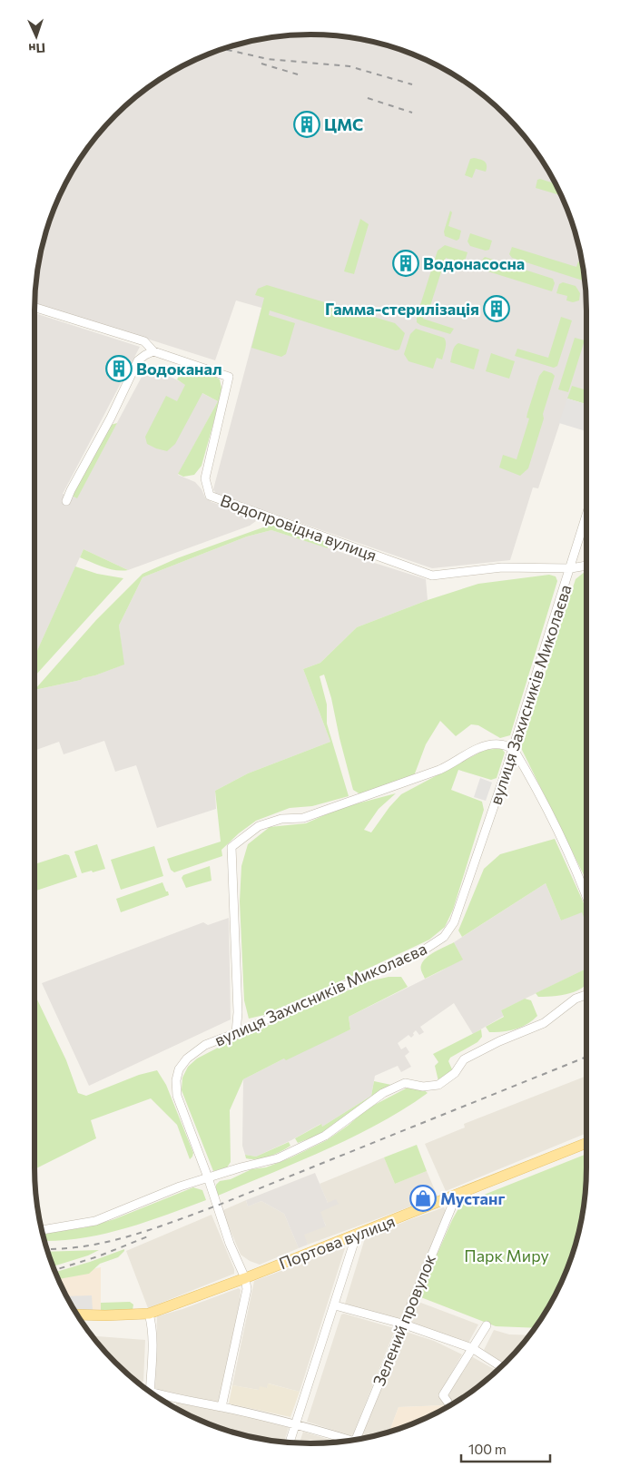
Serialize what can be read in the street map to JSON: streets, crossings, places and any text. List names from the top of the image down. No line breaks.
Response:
{"streets":{"main road":["Портова вулиця"],"street":["Водопровідна вулиця","вулиця Захисників Миколаєва","Зелений провулок"]},"crossings":[["Водопровідна вулиця","вулиця Захисників Миколаєва"],["вулиця Захисників Миколаєва","Портова вулиця"],["Портова вулиця","Зелений провулок"]],"parks":["Парк Миру"],"places":{"building":["ЦМС","Водонасосна","Гамма-стерилізація","Водоканал"],"shop":["Мустанг"]},"scale_bar":"100 m","north":"bottom"}
